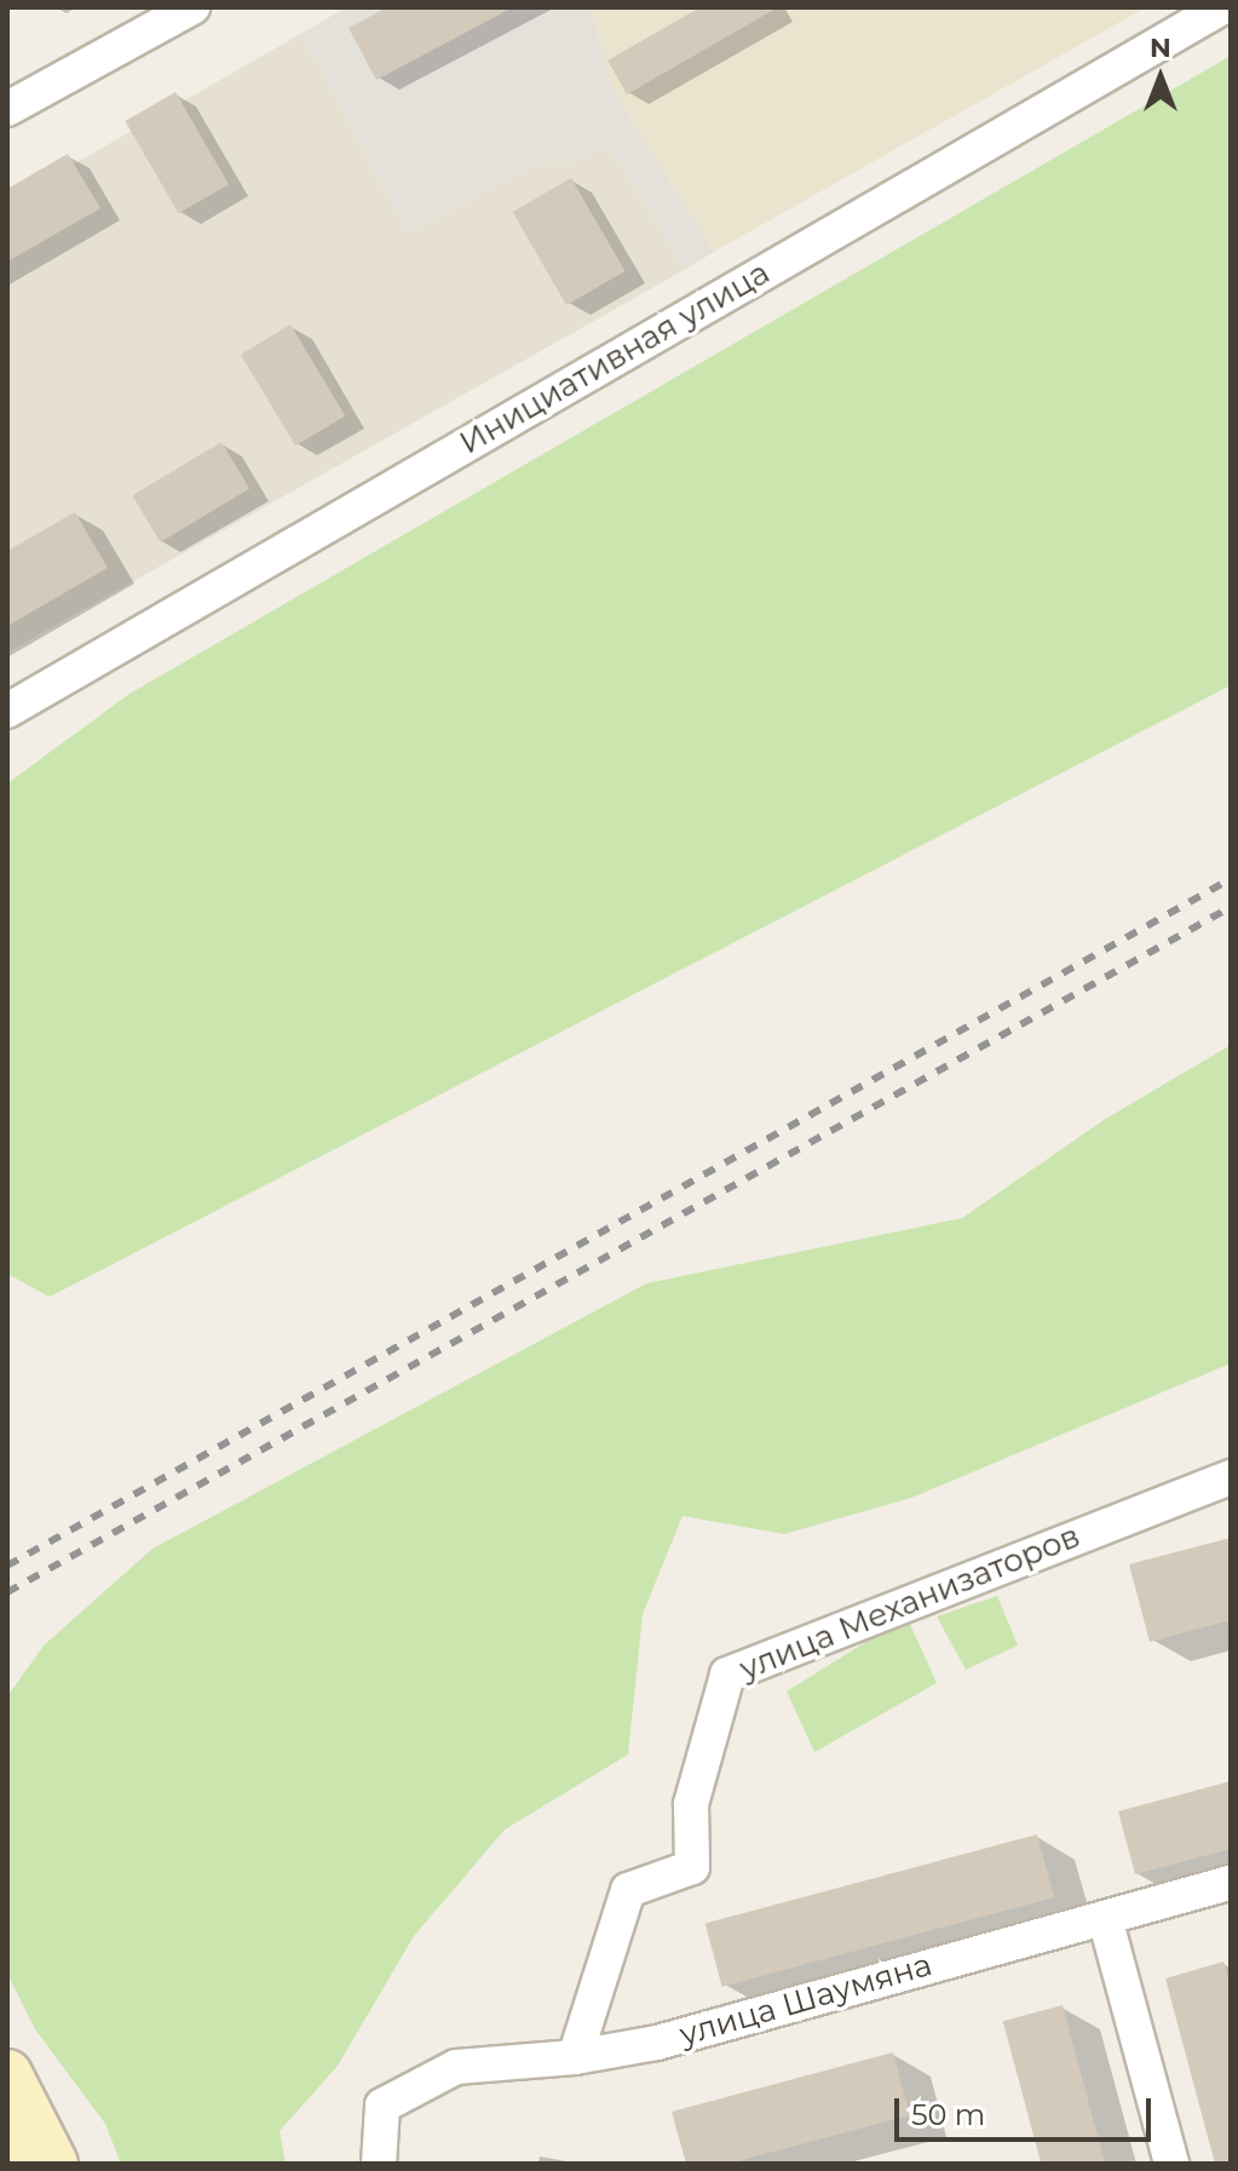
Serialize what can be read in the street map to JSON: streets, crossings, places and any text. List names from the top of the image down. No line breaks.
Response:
{"streets":{"street":["Инициативная улица","улица Механизаторов","улица Шаумяна"]},"crossings":[["улица Механизаторов","улица Шаумяна"]],"scale_bar":"50 m","north":"top"}
